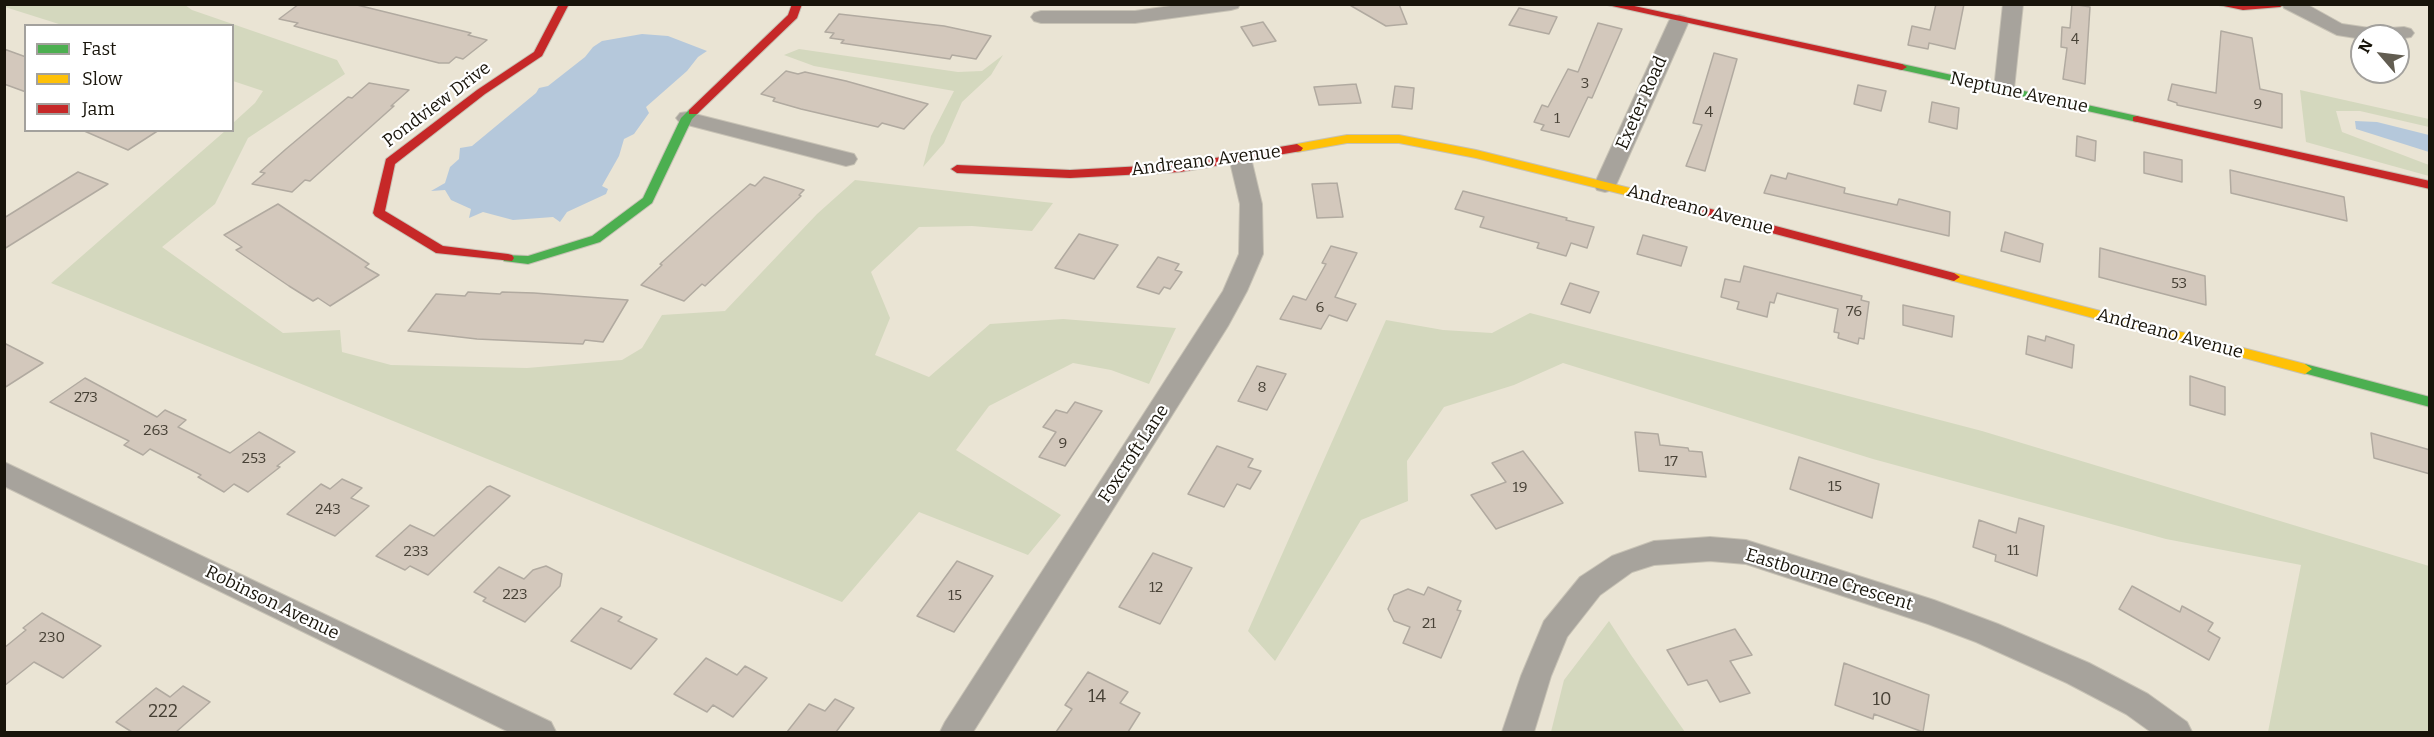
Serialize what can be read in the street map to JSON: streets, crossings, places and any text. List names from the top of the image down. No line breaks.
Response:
{"streets":{"street":["Neptune Avenue","Exeter Road","Pondview Drive","Andreano Avenue","Foxcroft Lane","Eastbourne Crescent","Robinson Avenue"]},"crossings":[["Neptune Avenue","Exeter Road"],["Exeter Road","Andreano Avenue"],["Andreano Avenue","Foxcroft Lane"]],"house_numbers":["4","3","9","4","1","53","6","76","8","273","263","9","253","17","15","19","243","11","233","12","223","15","21","230","14","10","222"],"legend":["Fast","Slow","Jam"],"north":"top left"}
